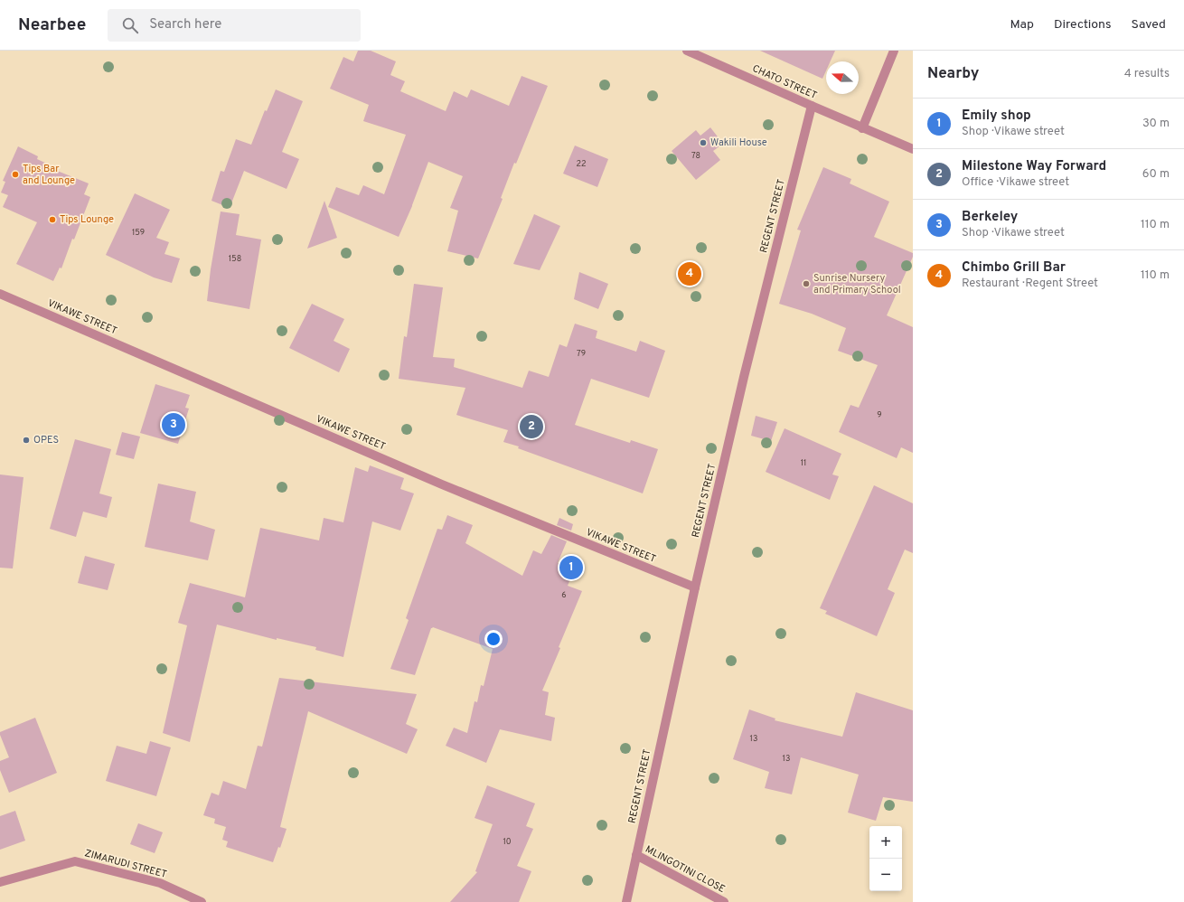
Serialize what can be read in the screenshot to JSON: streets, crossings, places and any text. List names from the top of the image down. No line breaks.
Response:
{"streets":{"street":["CHATO STREET","REGENT STREET","VIKAWE STREET","ZIMARUDI STREET","MLINGOTINI CLOSE"]},"crossings":[["CHATO STREET","REGENT STREET"],["REGENT STREET","VIKAWE STREET"],["REGENT STREET","MLINGOTINI CLOSE"]],"places":["Wakili House","Tips Bar and Lounge","Tips Lounge","Sunrise Nursery and Primary School","OPES"],"house_numbers":["78","22","159","158","79","9","11","6","13","13","10"],"north":"left","page":{"header":"Nearbee","search":"Search here","nav":["Map","Directions","Saved"],"heading":["Nearby","4 results"],"list":[{"mark":"1","name":"Emily shop","note":"Shop · Vikawe street","value":"30 m"},{"mark":"2","name":"Milestone Way Forward","note":"Office · Vikawe street","value":"60 m"},{"mark":"3","name":"Berkeley","note":"Shop · Vikawe street","value":"110 m"},{"mark":"4","name":"Chimbo Grill Bar","note":"Restaurant · Regent Street","value":"110 m"}],"pins":["4","3","2","1"],"map_buttons":["+","−"]}}
